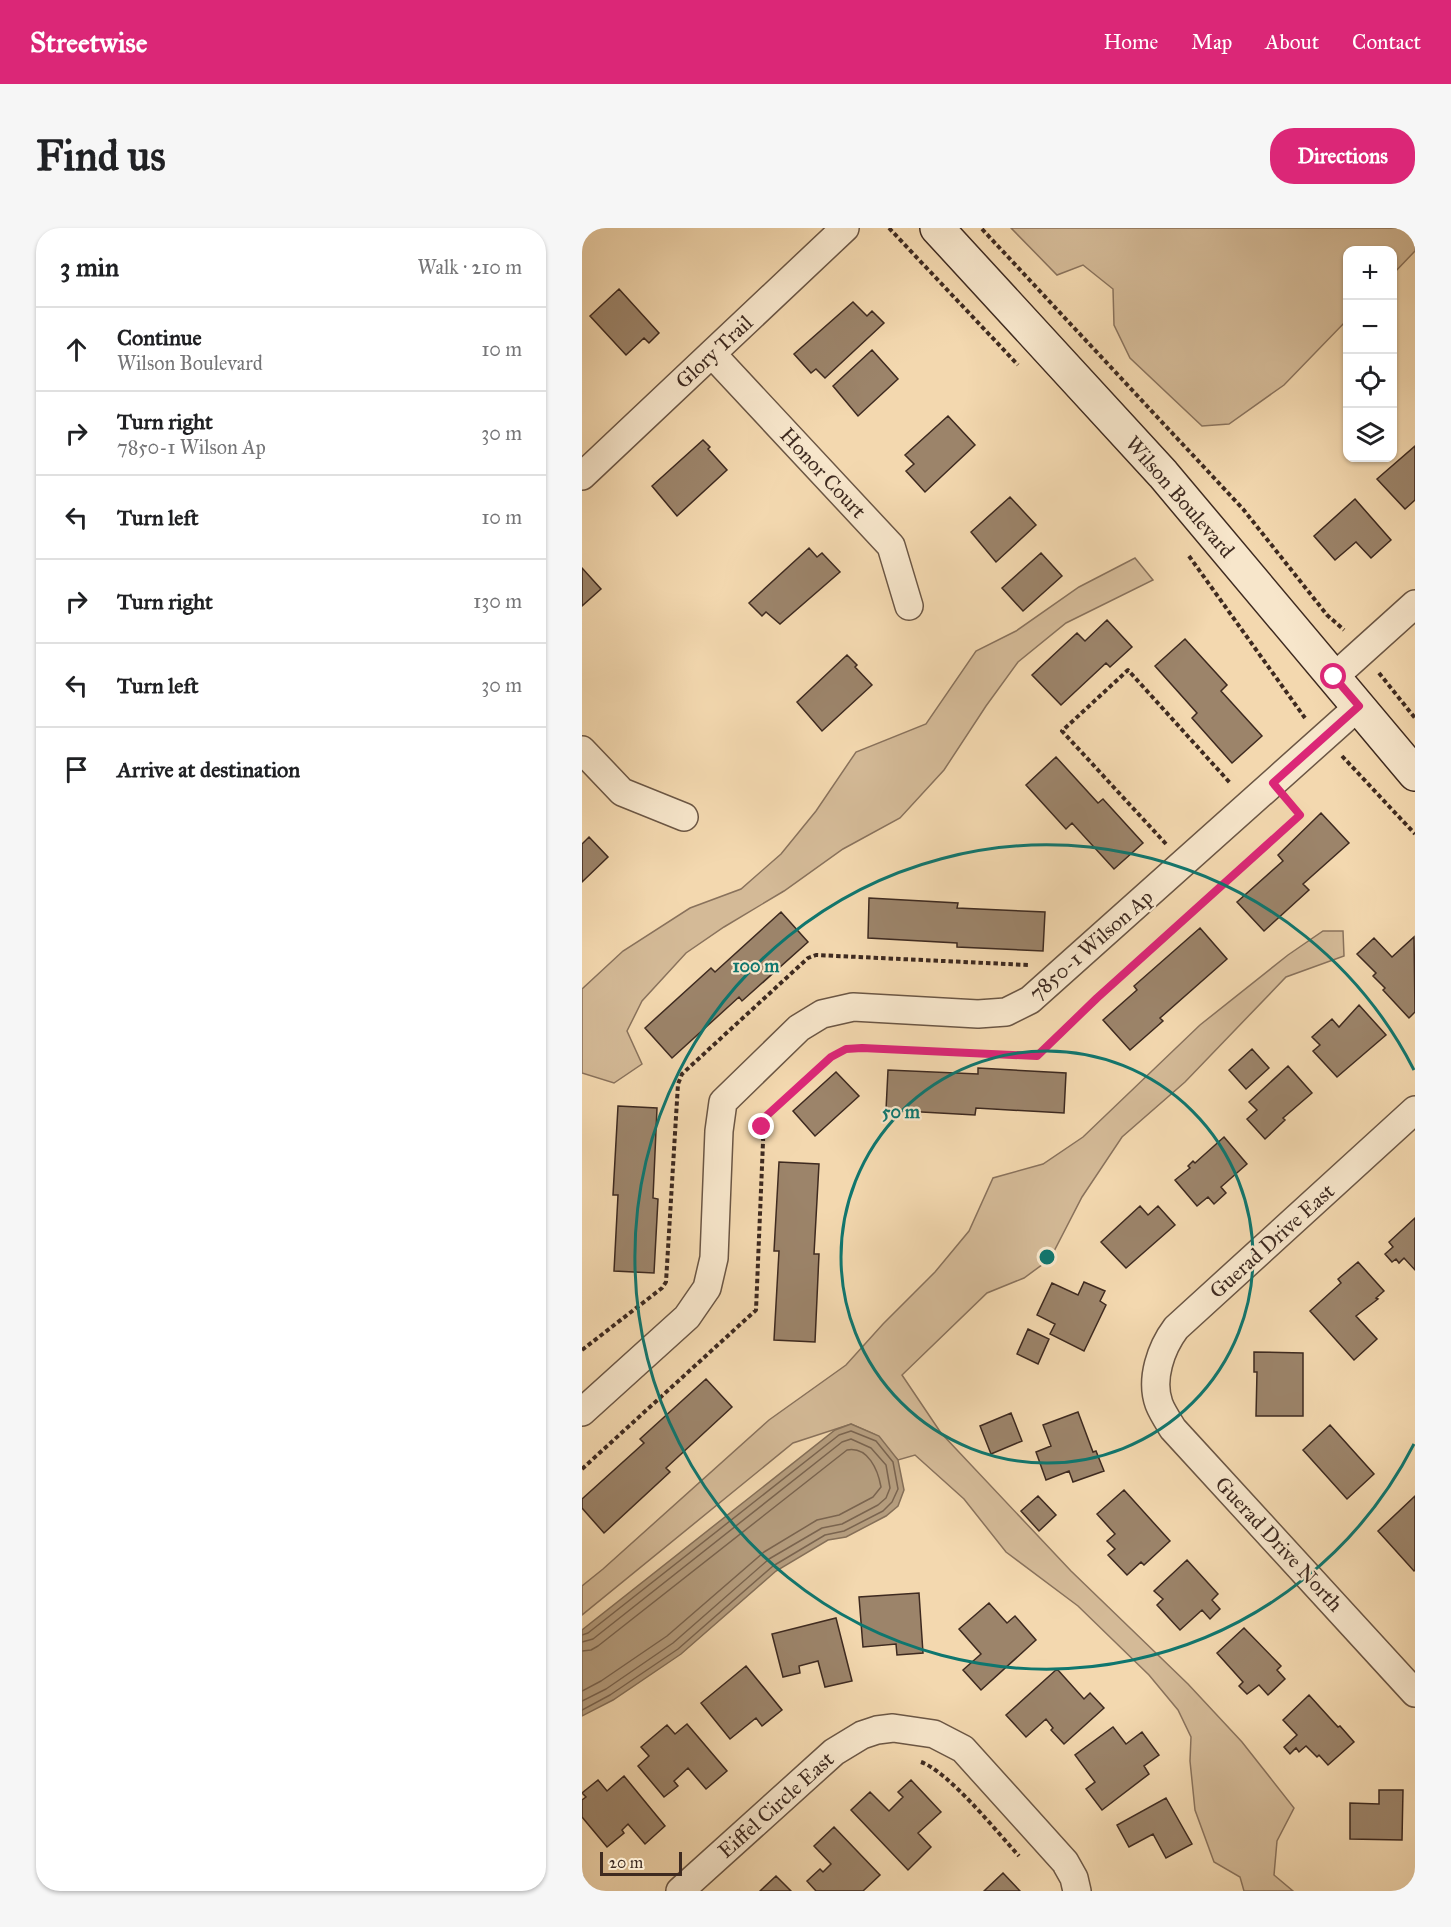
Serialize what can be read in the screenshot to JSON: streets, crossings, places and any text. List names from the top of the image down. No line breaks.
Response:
{"streets":{"main road":["Wilson Boulevard"],"street":["Glory Trail","Honor Court","7850-1 Wilson Ap","Guerad Drive East","Guerad Drive North","Eiffel Circle East"]},"crossings":[["Glory Trail","Honor Court"],["Wilson Boulevard","7850-1 Wilson Ap"],["Guerad Drive East","Guerad Drive North"]],"scale_bar":"20 m","page":{"header":"Streetwise","nav":["Home","Map","About","Contact"],"buttons":"Directions","title":"Find us","heading":["3 min","Walk · 210 m"],"map_buttons":["+","−"],"list":[["Continue","Wilson Boulevard","10 m"],["Turn right","7850-1 Wilson Ap","30 m"],["Turn left","10 m"],["Turn right","130 m"],["Turn left","30 m"],"Arrive at destination"],"scale":"20 m"},"rings":["100 m","50 m"]}
